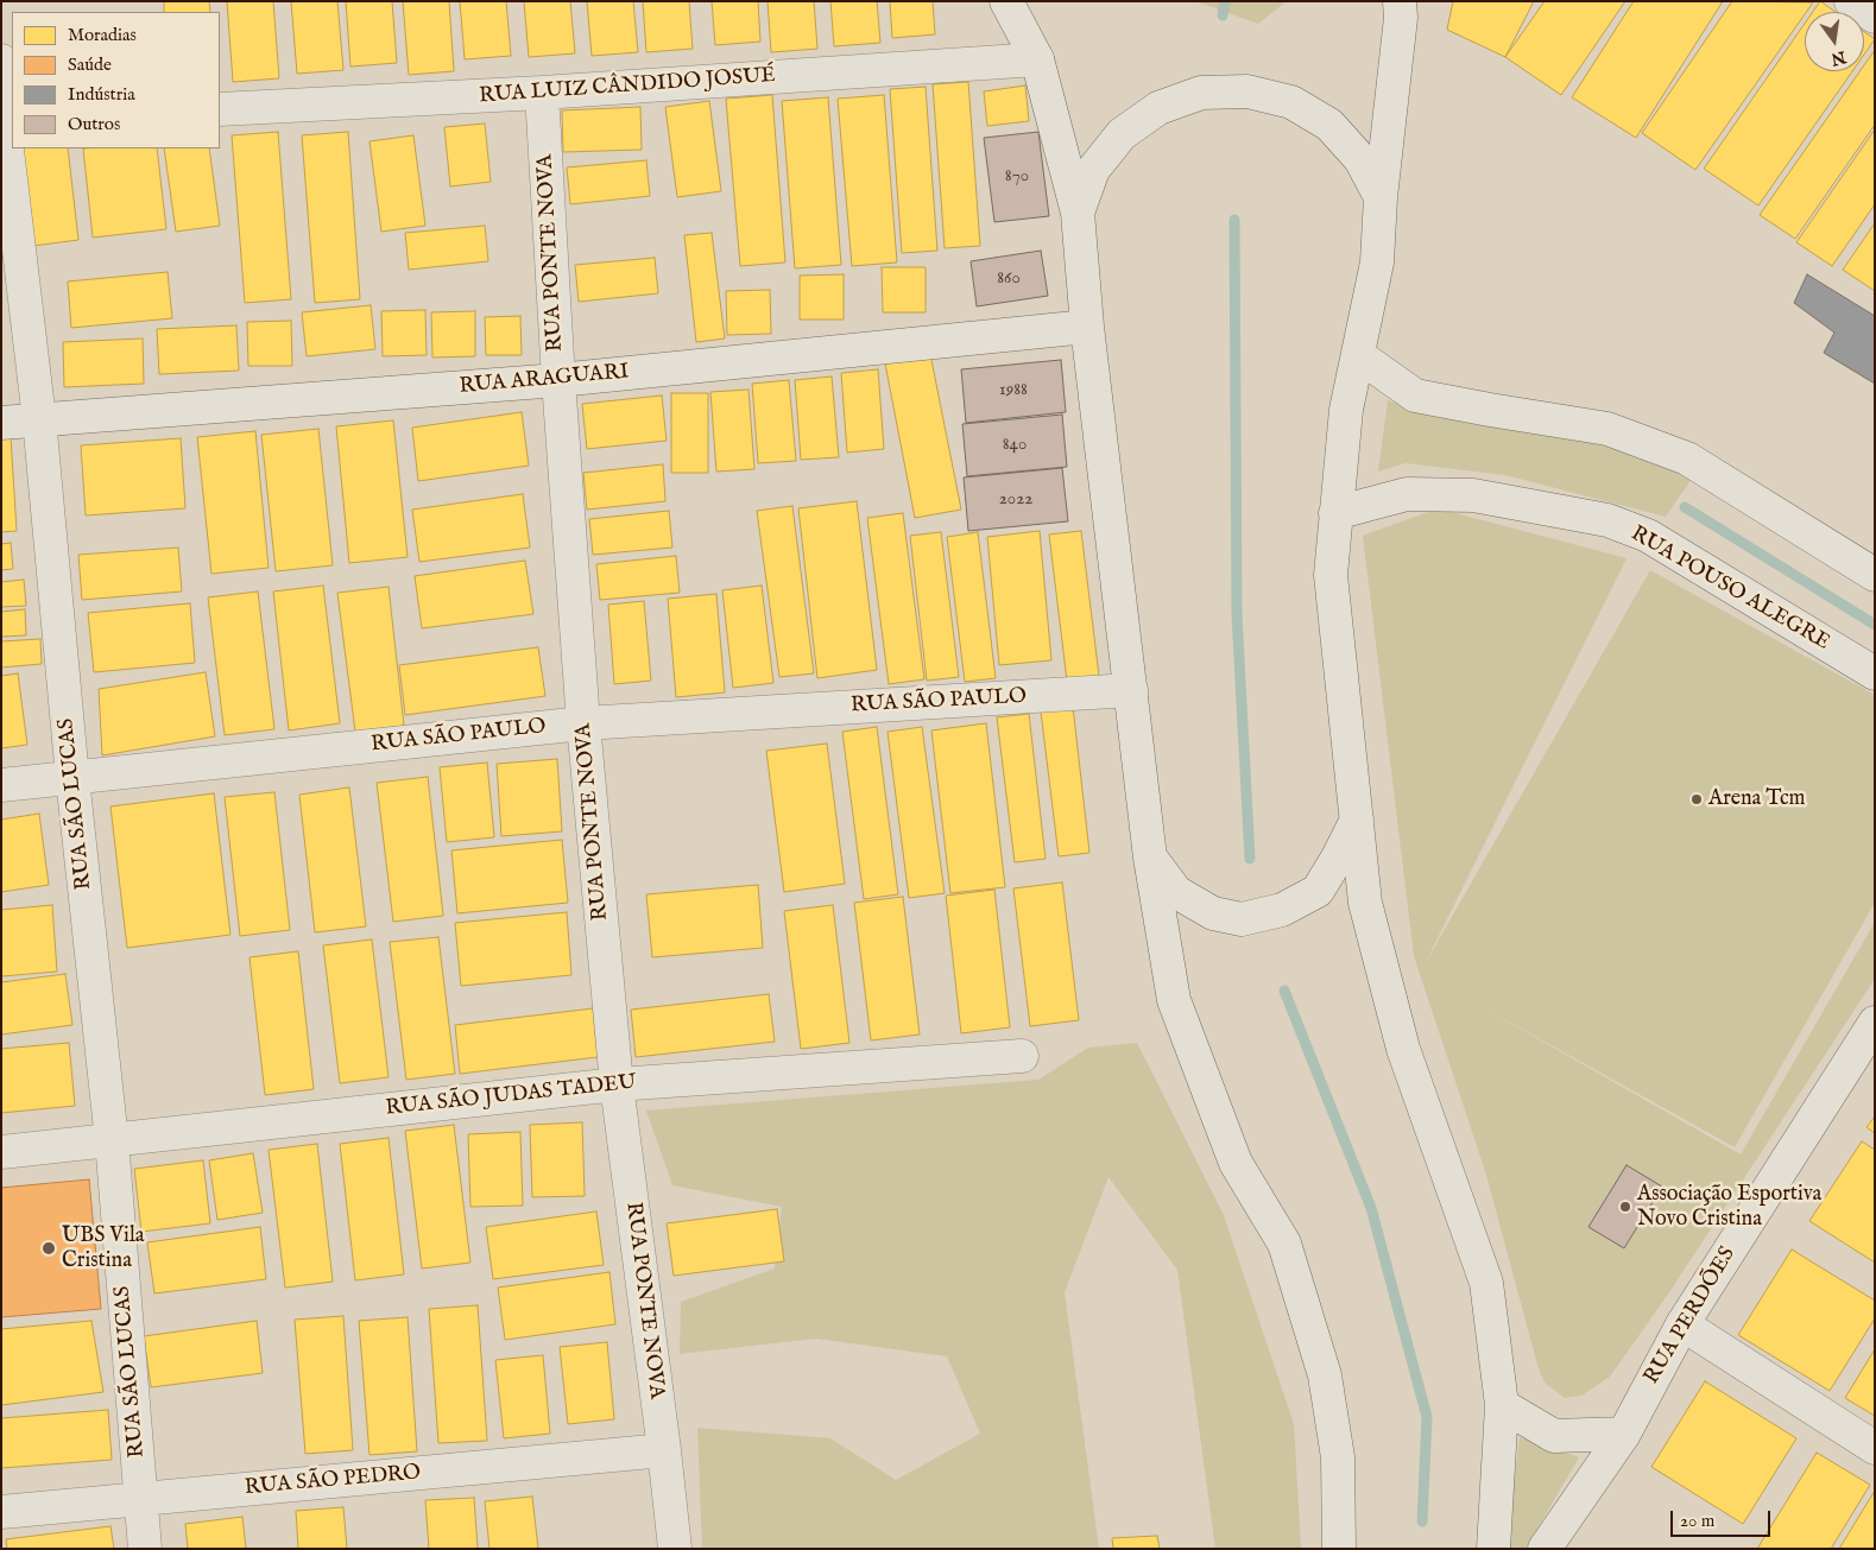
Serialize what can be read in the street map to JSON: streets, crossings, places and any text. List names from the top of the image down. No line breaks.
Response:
{"streets":{"street":["RUA LUIZ CÂNDIDO JOSUÉ","RUA PONTE NOVA","RUA ARAGUARI","RUA POUSO ALEGRE","RUA SÃO PAULO","RUA SÃO LUCAS","RUA SÃO JUDAS TADEU","RUA PERDÕES","RUA SÃO PEDRO"]},"crossings":[["RUA LUIZ CÂNDIDO JOSUÉ","RUA PONTE NOVA"],["RUA PONTE NOVA","RUA ARAGUARI"],["RUA PONTE NOVA","RUA SÃO PAULO"],["RUA PONTE NOVA","RUA SÃO JUDAS TADEU"],["RUA PONTE NOVA","RUA SÃO PEDRO"],["RUA ARAGUARI","RUA SÃO LUCAS"],["RUA SÃO PAULO","RUA SÃO LUCAS"],["RUA SÃO LUCAS","RUA SÃO JUDAS TADEU"],["RUA SÃO LUCAS","RUA SÃO PEDRO"]],"places":["Arena Tcm","Associação Esportiva Novo Cristina","UBS Vila Cristina"],"house_numbers":["870","860","1988","840","2022"],"legend":["Moradias","Saúde","Indústria","Outros"],"scale_bar":"20 m","north":"bottom"}
